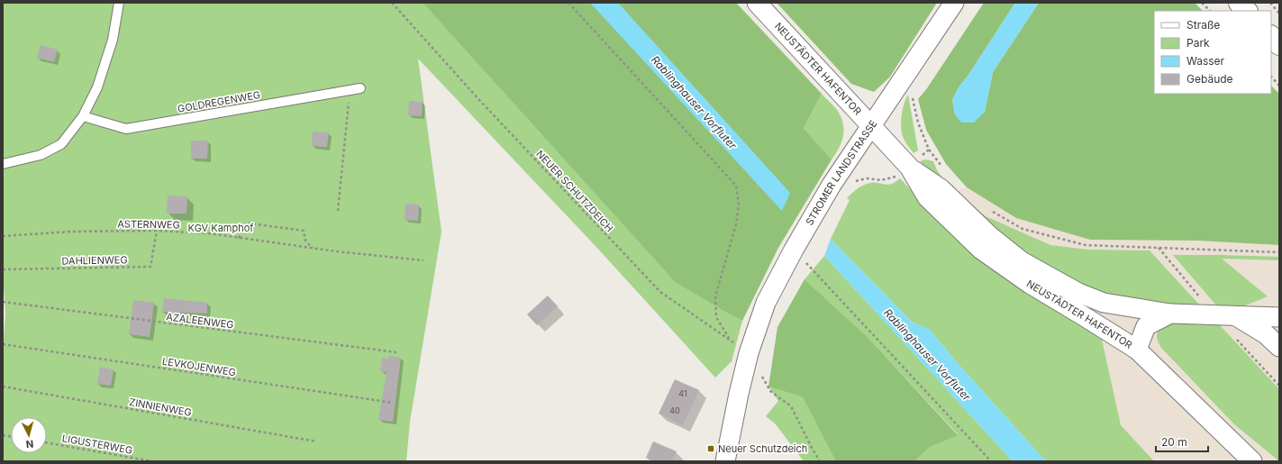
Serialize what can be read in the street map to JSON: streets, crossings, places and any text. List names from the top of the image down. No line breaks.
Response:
{"streets":{"street":["NEUSTÄDTER HAFENTOR","STROMER LANDSTRASSE"],"lane":["GOLDREGENWEG"],"path":["NEUER SCHUTZDEICH","ASTERNWEG","DAHLIENWEG","AZALEENWEG","LEVKOJENWEG","ZINNIENWEG","LIGUSTERWEG"]},"crossings":[["NEUSTÄDTER HAFENTOR","STROMER LANDSTRASSE"],["STROMER LANDSTRASSE","NEUER SCHUTZDEICH"],["ASTERNWEG","DAHLIENWEG"]],"water":["Rablinghauser Vorfluter"],"parks":["KGV Kamphof"],"places":{"transit":["Neuer Schutzdeich"]},"house_numbers":["41","40"],"legend":["Straße","Park","Wasser","Gebäude"],"scale_bar":"20 m","north":"bottom"}
